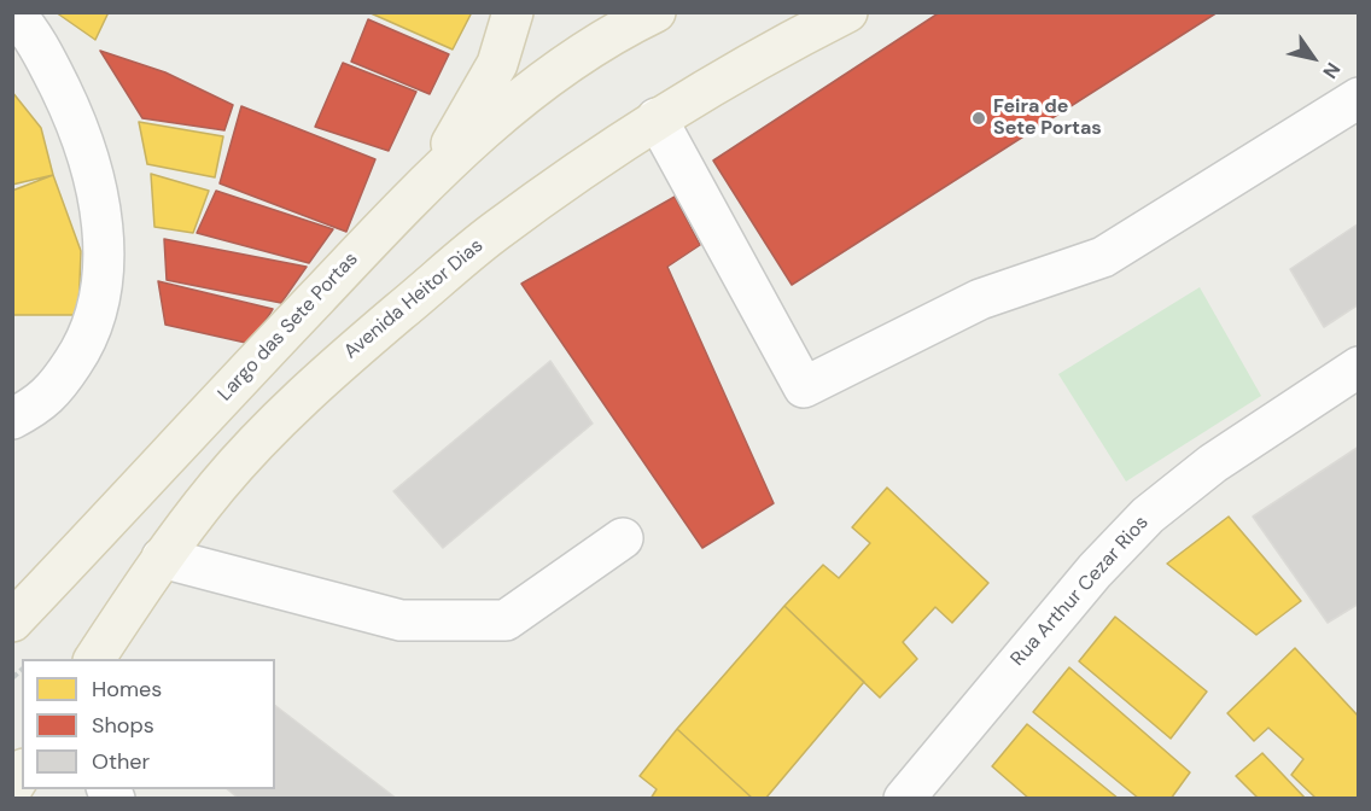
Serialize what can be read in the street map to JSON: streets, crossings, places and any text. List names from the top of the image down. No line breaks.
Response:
{"streets":{"main road":["Avenida Heitor Dias","Largo das Sete Portas"],"street":["Rua Arthur Cezar Rios"]},"places":["Feira de Sete Portas"],"legend":["Homes","Shops","Other"],"north":"bottom right"}
